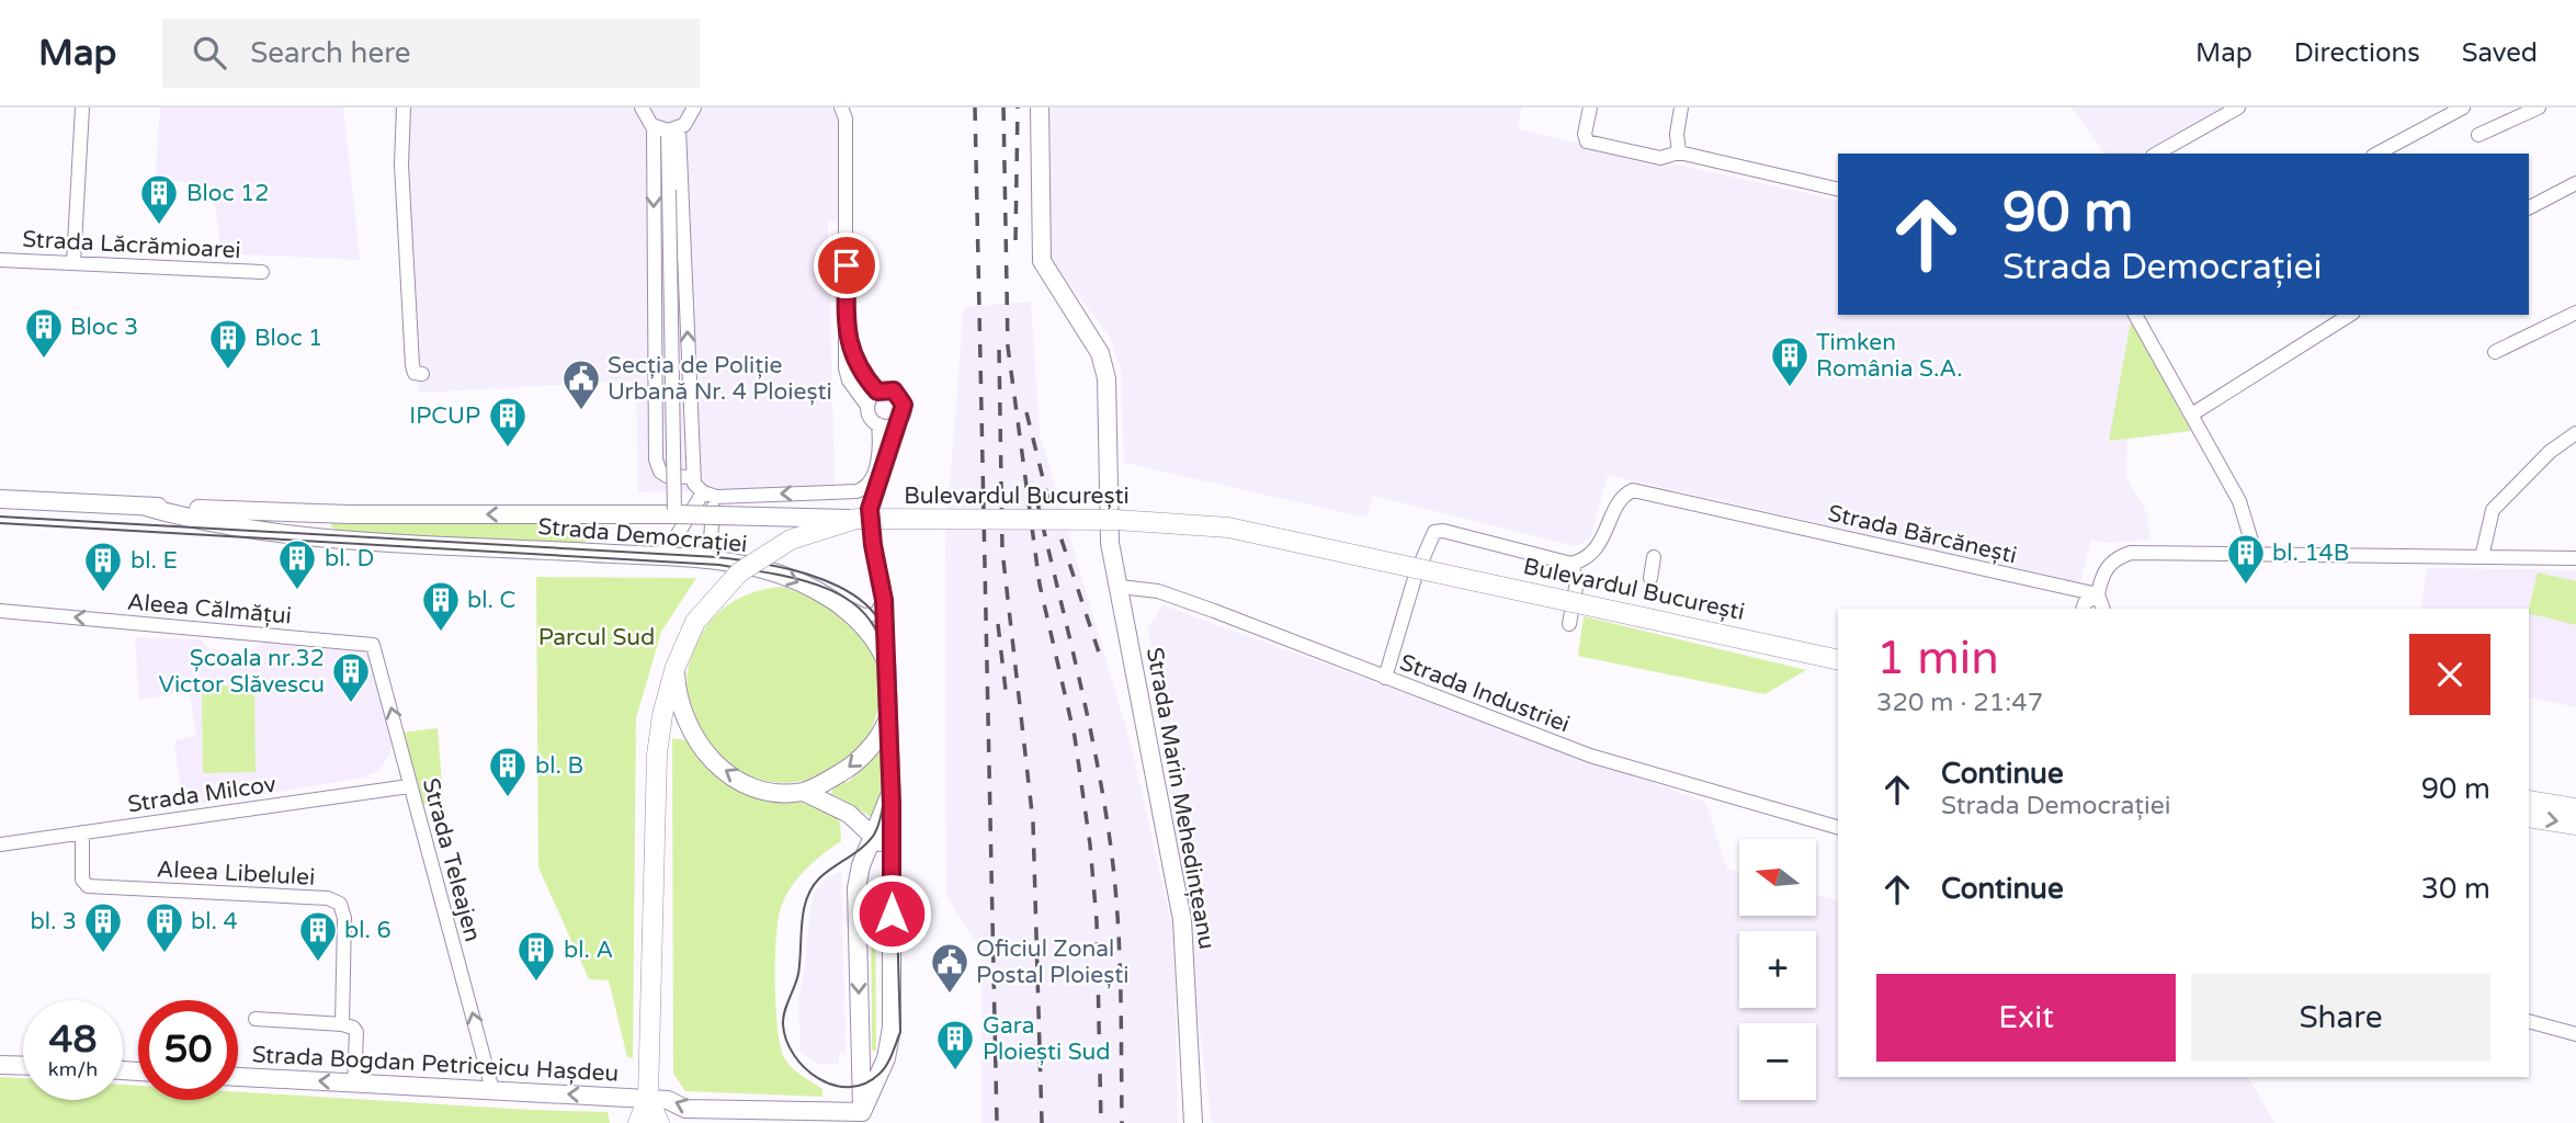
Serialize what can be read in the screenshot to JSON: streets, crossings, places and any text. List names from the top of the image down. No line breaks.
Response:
{"streets":{"main road":["Bulevardul București","Strada Democrației","Strada Marin Mehedințeanu","Strada Bogdan Petriceicu Hașdeu"],"street":["Strada Lăcrămioarei","Strada Bărcănești","Aleea Călmățui","Strada Industriei","Strada Milcov","Strada Teleajen","Aleea Libelulei"]},"crossings":[["Bulevardul București","Strada Democrației"],["Bulevardul București","Strada Bogdan Petriceicu Hașdeu"],["Aleea Călmățui","Strada Teleajen"],["Strada Industriei","Strada Marin Mehedințeanu"],["Strada Milcov","Strada Teleajen"],["Strada Milcov","Aleea Libelulei"],["Strada Teleajen","Strada Bogdan Petriceicu Hașdeu"],["Aleea Libelulei","Strada Bogdan Petriceicu Hașdeu"]],"one_way":["Aleea Călmățui","Strada Teleajen","Strada Bogdan Petriceicu Hașdeu"],"parks":["Parcul Sud"],"places":{"building":["Bloc 12","Bloc 3","Bloc 1","Timken România S.A.","IPCUP","bl. 14B","bl. D","bl. E","bl. C","Școala nr.32 Victor Slăvescu","bl. B","bl. 3","bl. 4","bl. 6","bl. A","Gara Ploiești Sud"],"public building":["Secția de Poliție Urbană Nr. 4 Ploiești","Oficiul Zonal Postal Ploiești"]},"north":"left","page":{"header":"Map","search":"Search here","nav":["Map","Directions","Saved"],"turn":["90 m","Strada Democrației"],"heading":["1 min","320 m · 21:47"],"list":[{"name":"Continue","note":"Strada Democrației","value":"90 m"},{"name":"Continue","value":"30 m"}],"map_buttons":["+","−"],"buttons":["Exit","Share"],"speed":"48 km/h","limit":"50"}}
